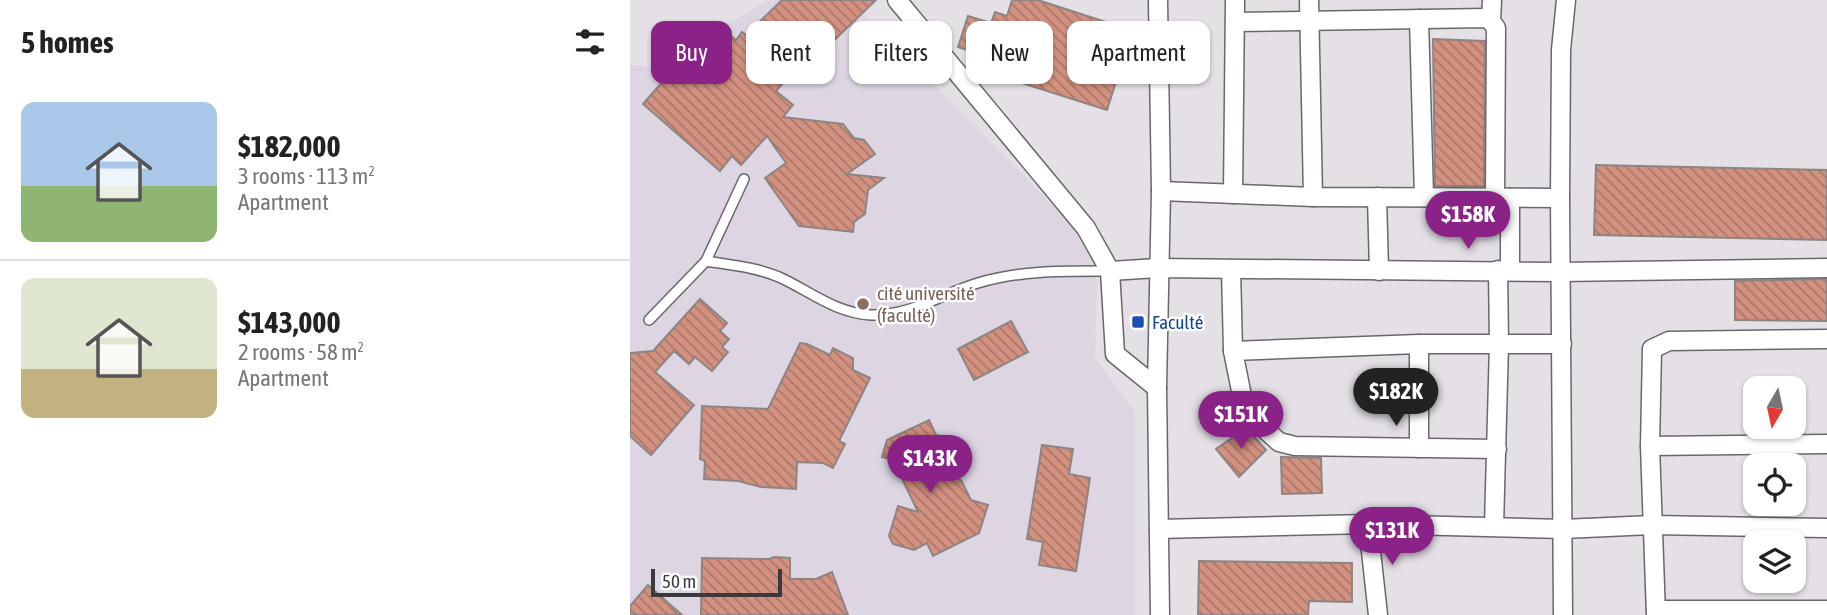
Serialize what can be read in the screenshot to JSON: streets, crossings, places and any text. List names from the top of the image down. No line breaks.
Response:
{"places":{"other":["cité université (faculté)"],"transit":["Faculté"]},"scale_bar":"50 m","north":"bottom","page":{"heading":"5 homes","chip":["Buy","Rent","Filters","New","Apartment"],"list":[{"name":"$182,000","note":"3 rooms · 113 m² · Apartment"},{"name":"$143,000","note":"2 rooms · 58 m² · Apartment"}],"price":["$158K","$182K","$151K","$143K","$131K"],"scale":"50 m"}}
